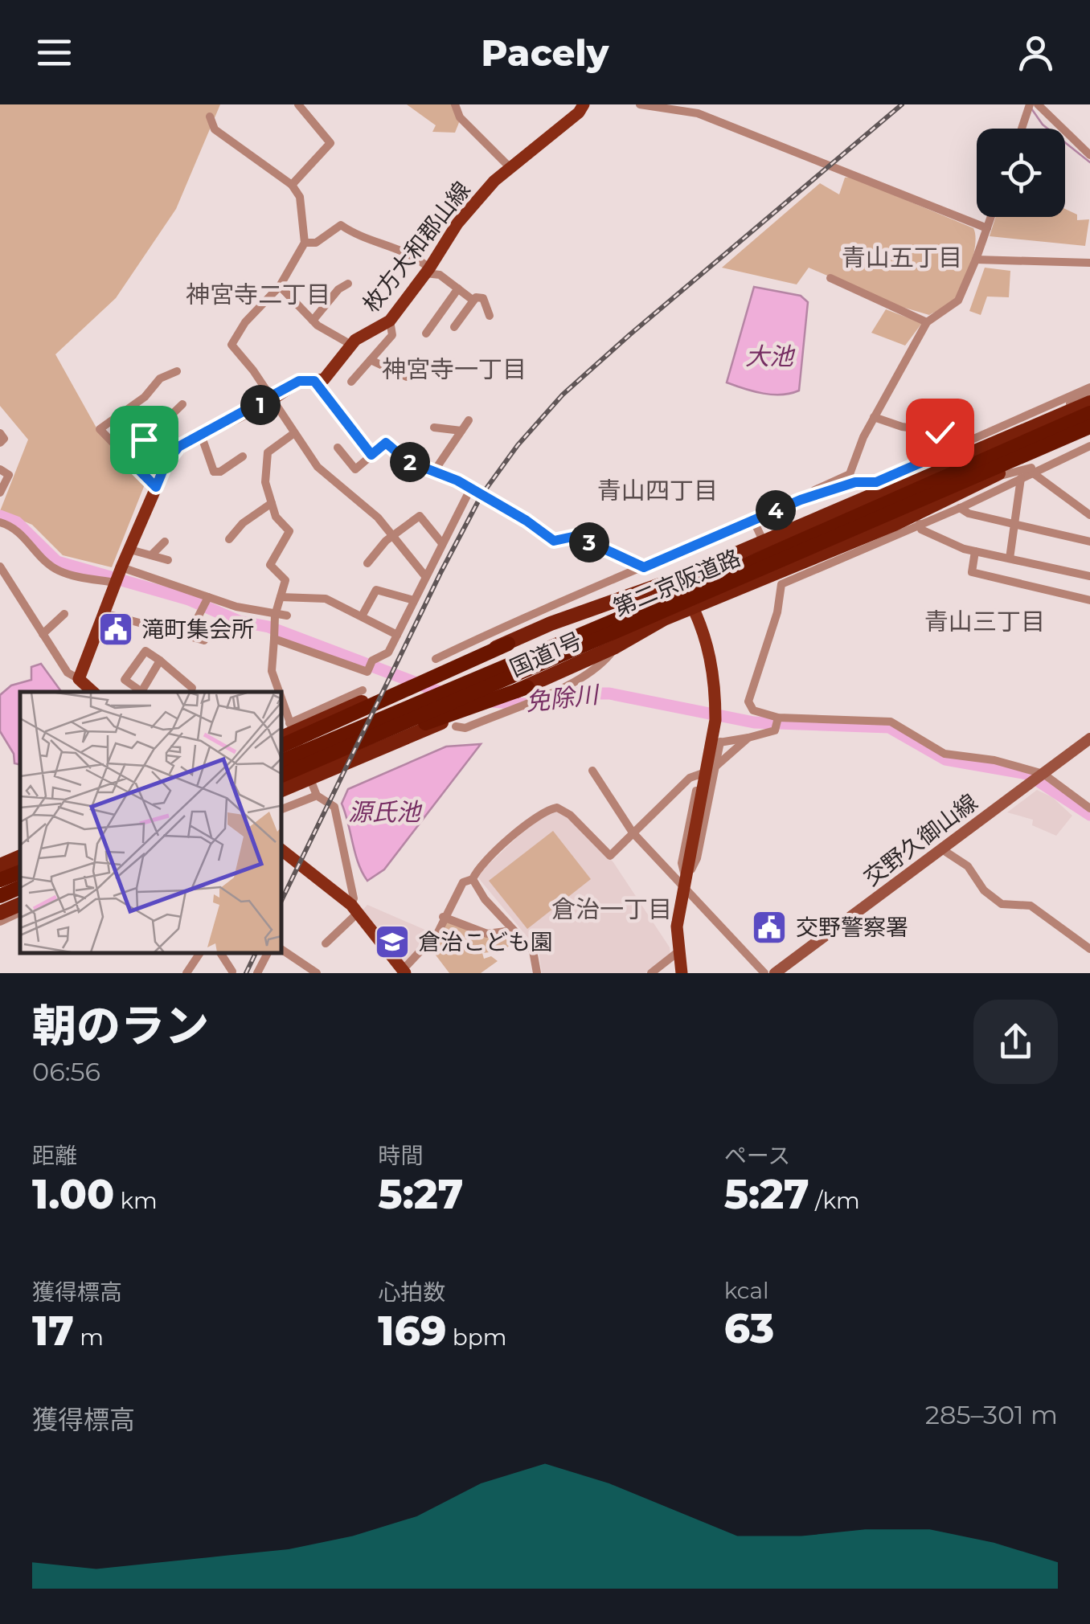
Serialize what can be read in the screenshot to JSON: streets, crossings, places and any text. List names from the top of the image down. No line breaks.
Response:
{"streets":{"highway":["第二京阪道路","国道1号"],"main road":["枚方大和郡山線","交野久御山線"]},"crossings":[["第二京阪道路","国道1号"]],"districts":["青山五丁目","神宮寺二丁目","神宮寺一丁目","青山四丁目","青山三丁目","倉治一丁目"],"water":["大池","免除川","源氏池"],"places":{"public building":["滝町集会所","交野警察署"],"school or university":["倉治こども園"]},"page":{"header":"Pacely","pins":["1","2","4","3"],"heading":["朝のラン","06:56"],"stats":[["距離","1.00 km"],["時間","5:27"],["ペース","5:27 /km"],["獲得標高","17 m"],["心拍数","169 bpm"],["kcal","63"]],"chart":["獲得標高","285–301 m"]}}
